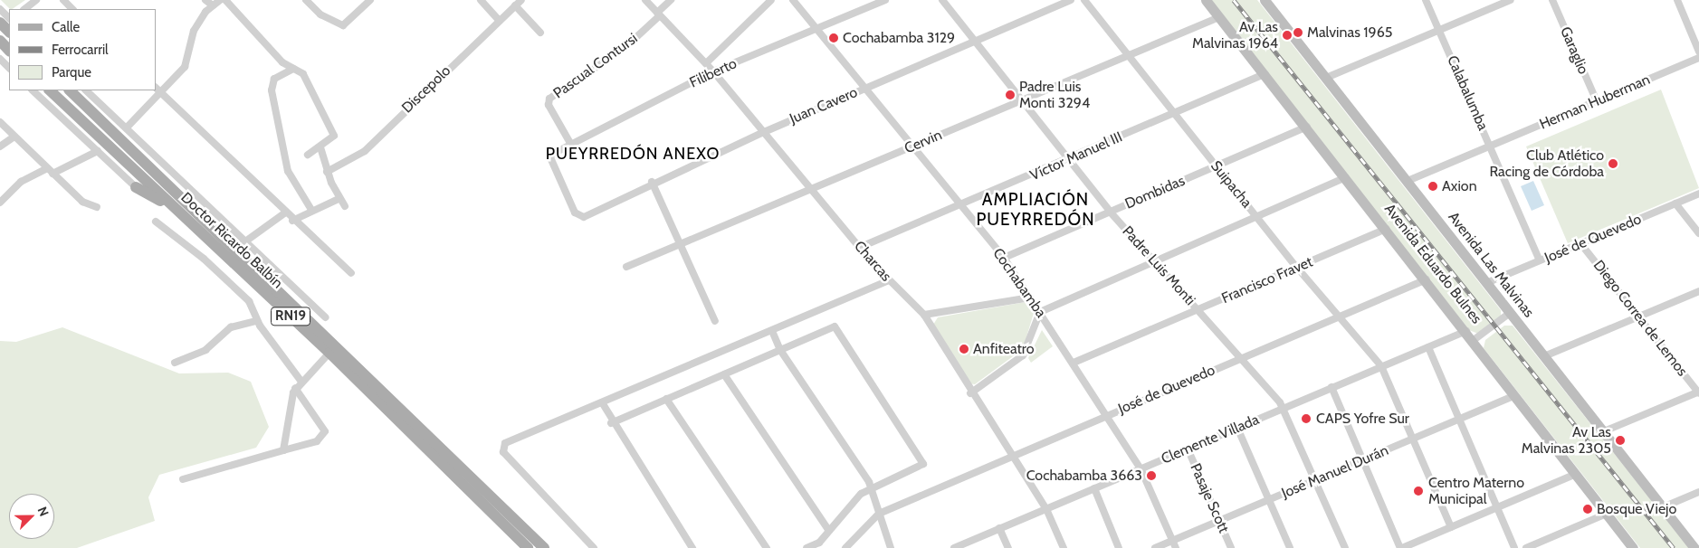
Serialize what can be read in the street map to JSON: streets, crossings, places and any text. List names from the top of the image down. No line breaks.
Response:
{"streets":{"main road":["Doctor Ricardo Balbín","Avenida Eduardo Bulnes","Avenida Las Malvinas","RN19"],"street":["Garaglio","Pascual Contursi","Filiberto","Discepolo","Calabalumba","Herman Huberman","Juan Cavero","Cervin","Víctor Manuel III","Suipacha","Dombidas","José de Quevedo","Charcas","Padre Luis Monti","Francisco Fravet","Cochabamba","Diego Correa de Lemos","Clemente Villada","José Manuel Durán","Pasaje Scott"]},"crossings":[["Garaglio","Herman Huberman"],["Pascual Contursi","Filiberto"],["Pascual Contursi","Charcas"],["Filiberto","Juan Cavero"],["Filiberto","Charcas"],["Filiberto","Cochabamba"],["Calabalumba","Herman Huberman"],["Calabalumba","José de Quevedo"],["Herman Huberman","Avenida Las Malvinas"],["Juan Cavero","Charcas"],["Juan Cavero","Padre Luis Monti"],["Juan Cavero","Cochabamba"],["Cervin","Suipacha"],["Cervin","Charcas"],["Cervin","Avenida Eduardo Bulnes"],["Cervin","Padre Luis Monti"],["Cervin","Cochabamba"],["Víctor Manuel III","Suipacha"],["Víctor Manuel III","Charcas"],["Víctor Manuel III","Avenida Eduardo Bulnes"],["Víctor Manuel III","Padre Luis Monti"],["Víctor Manuel III","Cochabamba"],["Suipacha","Dombidas"],["Suipacha","José de Quevedo"],["Suipacha","Francisco Fravet"],["Suipacha","Clemente Villada"],["Suipacha","José Manuel Durán"],["Dombidas","Avenida Eduardo Bulnes"],["Dombidas","Padre Luis Monti"],["Dombidas","Cochabamba"],["José de Quevedo","Charcas"],["José de Quevedo","Avenida Eduardo Bulnes"],["José de Quevedo","Avenida Las Malvinas"],["José de Quevedo","Padre Luis Monti"],["José de Quevedo","Cochabamba"],["José de Quevedo","Diego Correa de Lemos"],["Charcas","Clemente Villada"],["Avenida Eduardo Bulnes","Francisco Fravet"],["Avenida Eduardo Bulnes","Clemente Villada"],["Avenida Eduardo Bulnes","José Manuel Durán"],["Padre Luis Monti","Francisco Fravet"],["Padre Luis Monti","Clemente Villada"],["Padre Luis Monti","José Manuel Durán"],["Francisco Fravet","Cochabamba"],["Cochabamba","Clemente Villada"],["Cochabamba","José Manuel Durán"],["Clemente Villada","Pasaje Scott"],["José Manuel Durán","Pasaje Scott"]],"districts":["PUEYRREDÓN ANEXO","AMPLIACIÓN PUEYRREDÓN"],"places":["Malvinas 1965","Av Las Malvinas 1964","Cochabamba 3129","Padre Luis Monti 3294","Club Atlético Racing de Córdoba","Axion","Anfiteatro","CAPS Yofre Sur","Av Las Malvinas 2305","Cochabamba 3663","Centro Materno Municipal","Bosque Viejo"],"legend":["Calle","Ferrocarril","Parque"],"north":"top right"}
